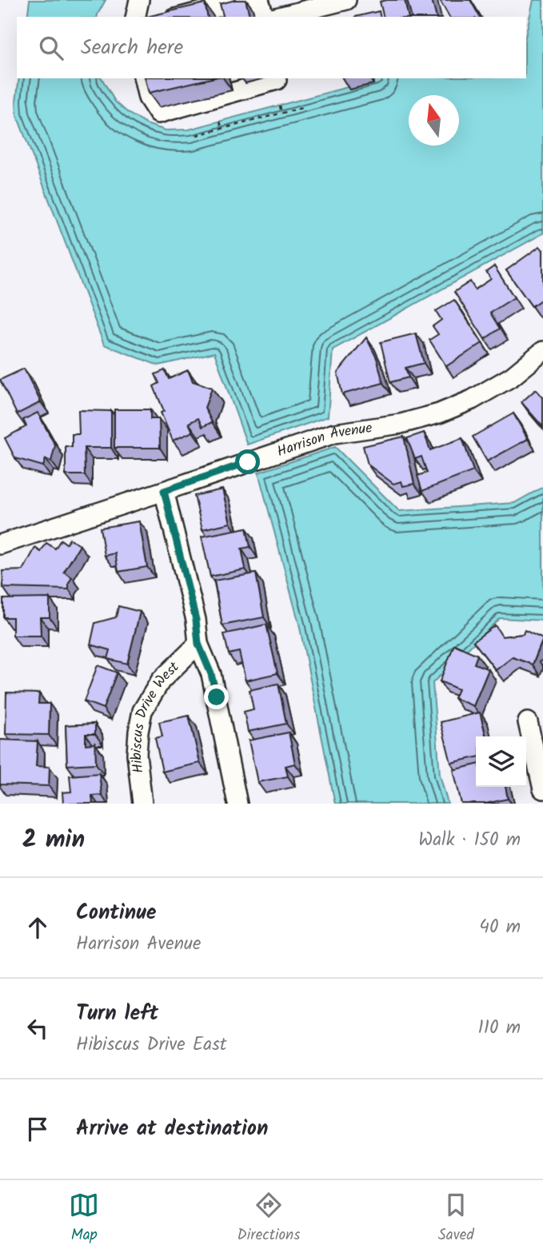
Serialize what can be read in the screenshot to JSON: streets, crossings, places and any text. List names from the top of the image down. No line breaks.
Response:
{"streets":{"street":["Harrison Avenue","Hibiscus Drive West"]},"north":"top","page":{"search":"Search here","heading":["2 min","Walk · 150 m"],"list":[["Continue","Harrison Avenue","40 m"],["Turn left","Hibiscus Drive East","110 m"],"Arrive at destination"],"nav":["Map","Directions","Saved"]}}
